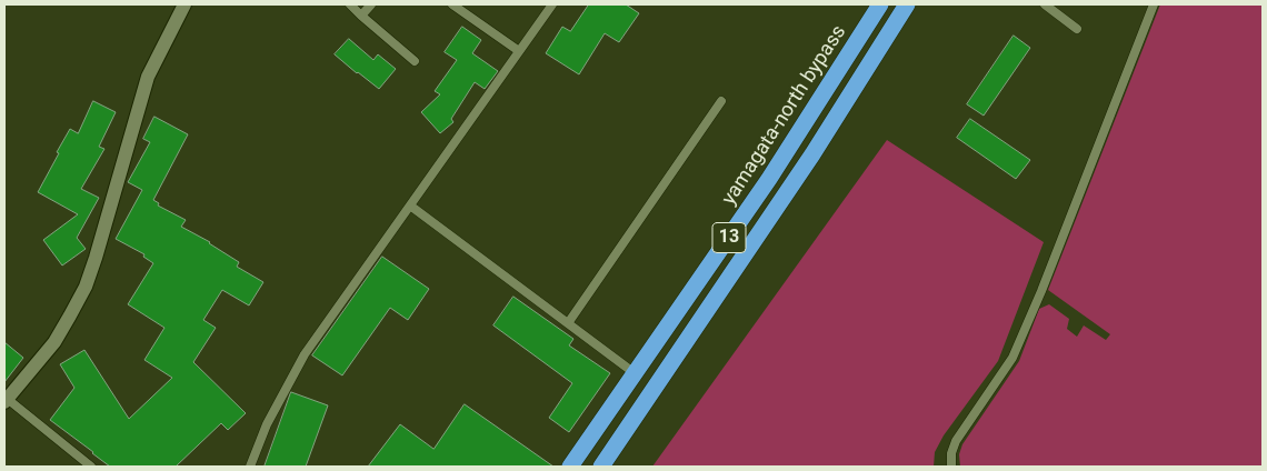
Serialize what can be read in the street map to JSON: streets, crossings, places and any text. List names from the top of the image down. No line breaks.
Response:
{"streets":{"highway":["yamagata-north bypass","13"]}}
